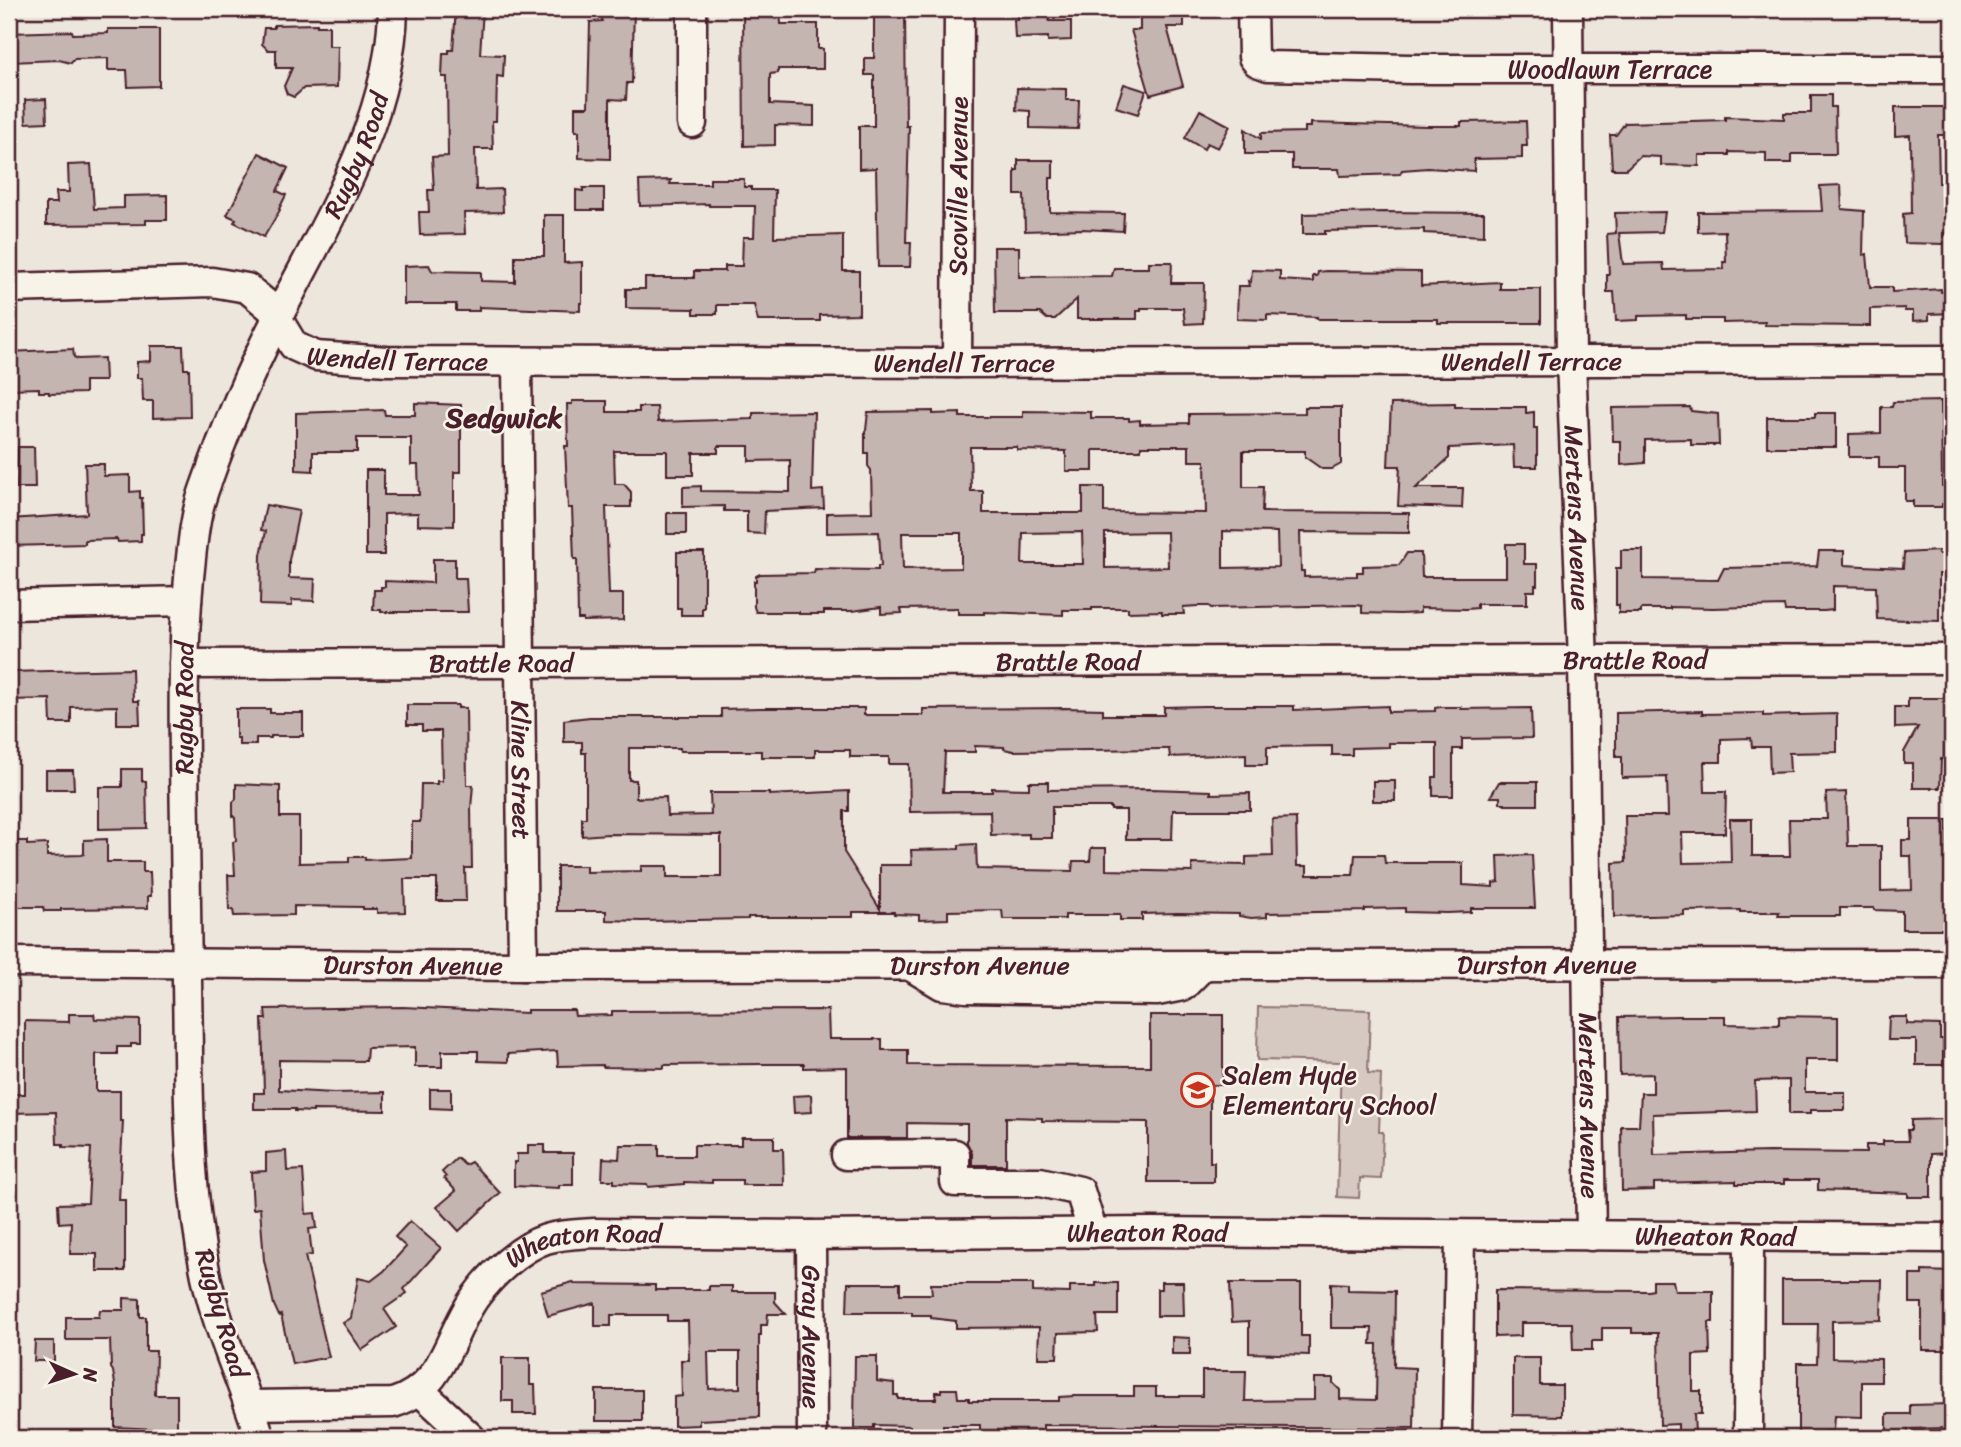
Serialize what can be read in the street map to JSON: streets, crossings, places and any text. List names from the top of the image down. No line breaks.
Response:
{"streets":{"street":["Woodlawn Terrace","Rugby Road","Scoville Avenue","Wendell Terrace","Mertens Avenue","Brattle Road","Kline Street","Durston Avenue","Wheaton Road","Gray Avenue"]},"crossings":[["Woodlawn Terrace","Mertens Avenue"],["Rugby Road","Wendell Terrace"],["Rugby Road","Brattle Road"],["Rugby Road","Durston Avenue"],["Scoville Avenue","Wendell Terrace"],["Wendell Terrace","Mertens Avenue"],["Wendell Terrace","Kline Street"],["Mertens Avenue","Brattle Road"],["Mertens Avenue","Durston Avenue"],["Mertens Avenue","Wheaton Road"],["Brattle Road","Kline Street"],["Kline Street","Durston Avenue"],["Wheaton Road","Gray Avenue"]],"districts":["Sedgwick"],"places":{"school or university":["Salem Hyde Elementary School"]},"north":"right"}
